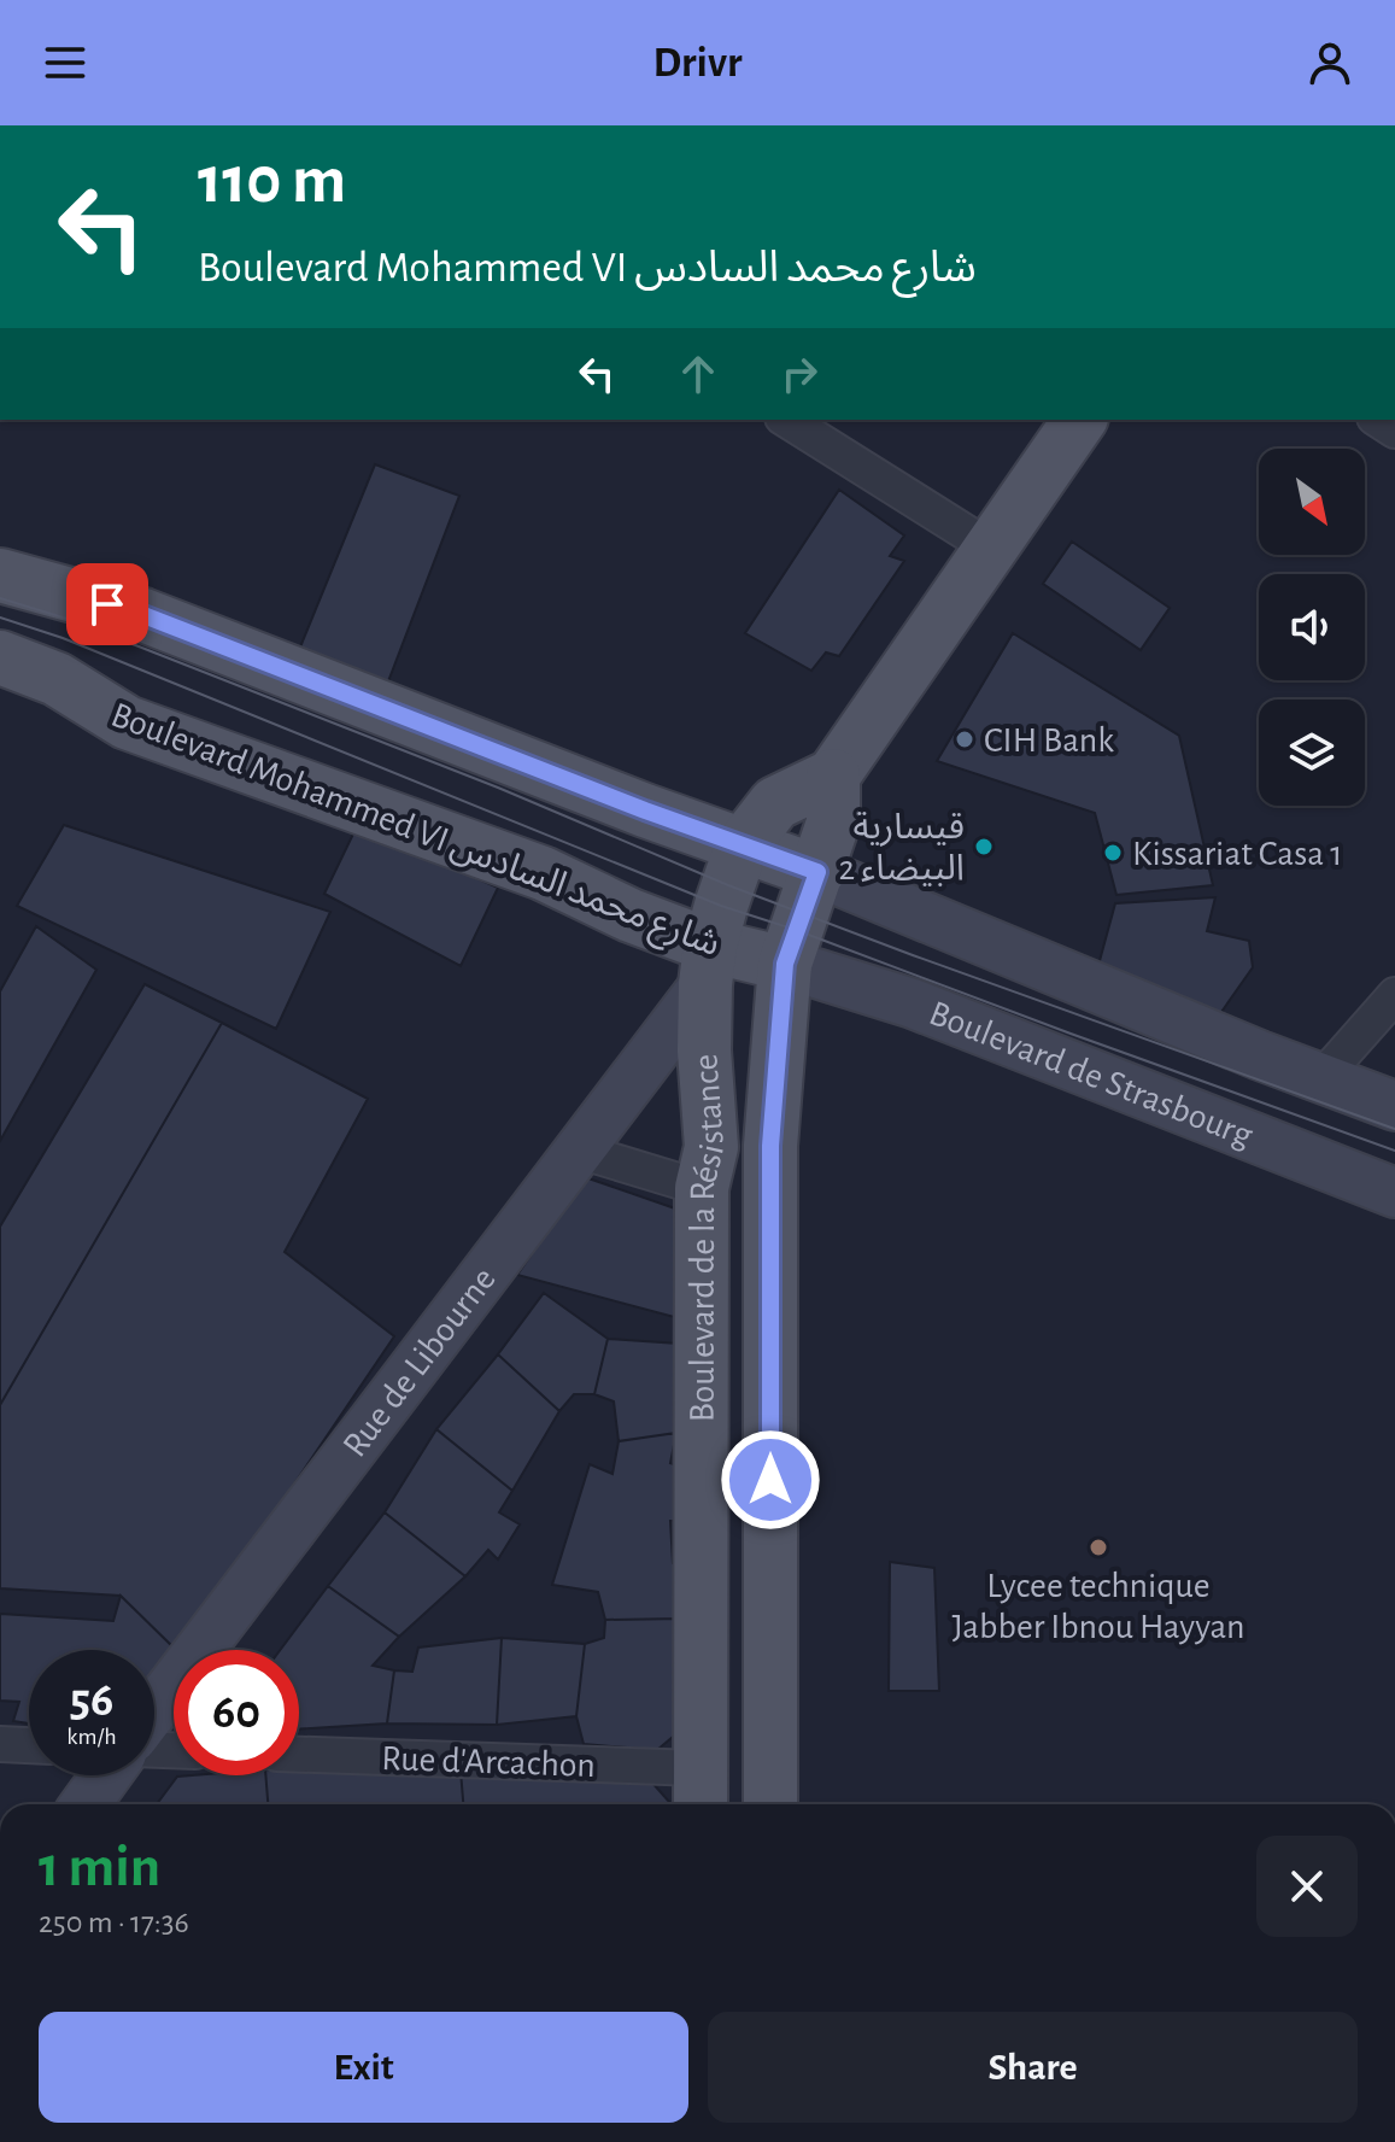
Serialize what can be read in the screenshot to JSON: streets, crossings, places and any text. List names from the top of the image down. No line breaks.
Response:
{"streets":{"main road":["Boulevard Mohammed VI شارع محمد السادس","Boulevard de Strasbourg","Boulevard de la Résistance","Rue de Libourne"],"street":["Rue d'Arcachon"]},"crossings":[["Boulevard Mohammed VI شارع محمد السادس","Boulevard de Strasbourg"],["Boulevard Mohammed VI شارع محمد السادس","Boulevard de la Résistance"],["Boulevard Mohammed VI شارع محمد السادس","Rue de Libourne"],["Boulevard de Strasbourg","Boulevard de la Résistance"],["Boulevard de la Résistance","Rue de Libourne"],["Boulevard de la Résistance","Rue d'Arcachon"]],"places":["CIH Bank","قيسارية البيضاء 2","Kissariat Casa 1","Lycee technique Jabber Ibnou Hayyan"],"north":"bottom right","page":{"header":"Drivr","turn":["110 m","Boulevard Mohammed VI شارع محمد السادس"],"speed":"56 km/h","limit":"60","heading":["1 min","250 m · 17:36"],"buttons":["Exit","Share"]}}
